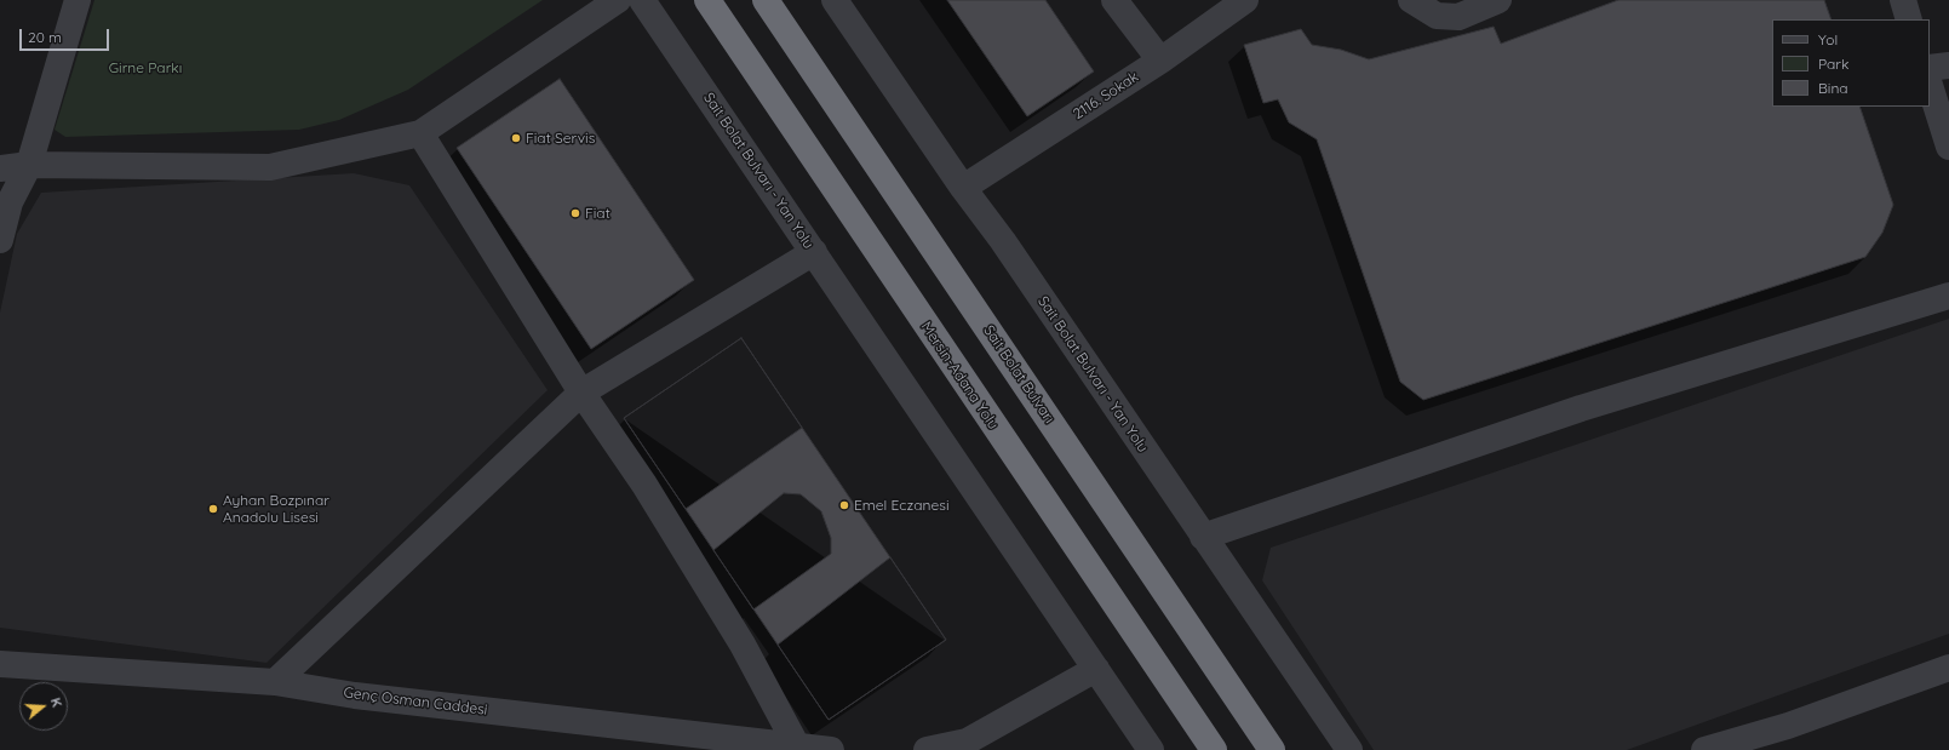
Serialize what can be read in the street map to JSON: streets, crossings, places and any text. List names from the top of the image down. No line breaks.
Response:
{"streets":{"highway":["Sait Bolat Bulvarı","Mersin-Adana Yolu"],"street":["2116. Sokak","Sait Bolat Bulvarı - Yan Yolu","Genç Osman Caddesi"]},"crossings":[["2116. Sokak","Sait Bolat Bulvarı - Yan Yolu"]],"parks":["Girne Parkı"],"places":["Fiat Servis","Fiat","Emel Eczanesi","Ayhan Bozpınar Anadolu Lisesi"],"legend":["Yol","Park","Bina"],"scale_bar":"20 m","north":"right"}
